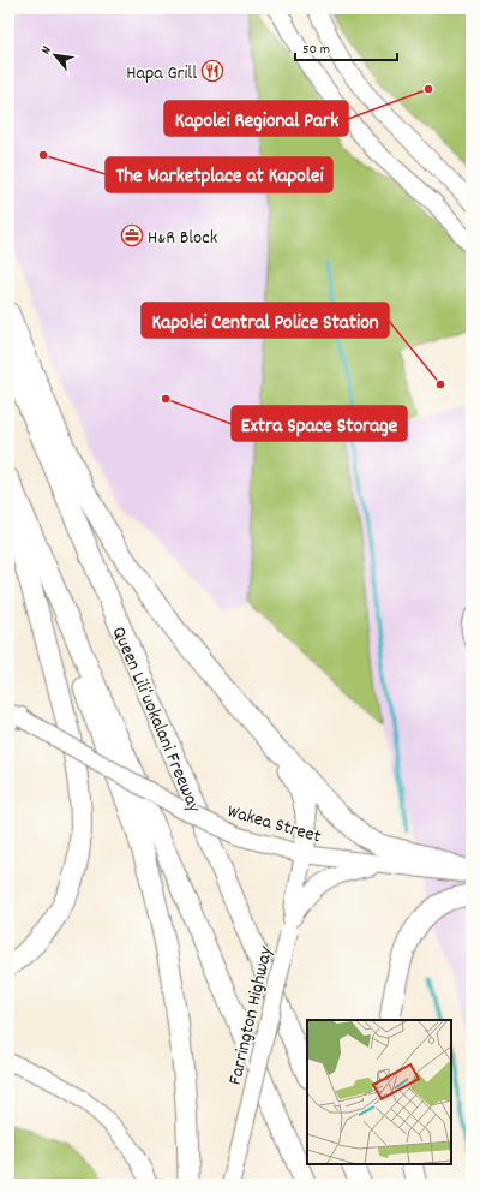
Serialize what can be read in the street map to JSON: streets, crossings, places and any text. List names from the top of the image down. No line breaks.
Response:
{"streets":{"highway":["Queen Liliʻuokalani Freeway"],"main road":["Wakea Street","Farrington Highway"]},"crossings":[["Wakea Street","Farrington Highway"]],"places":{"restaurant":["Hapa Grill"],"other":["Kapolei Regional Park","The Marketplace at Kapolei","Kapolei Central Police Station","Extra Space Storage"],"office":["H&R Block"]},"scale_bar":"50 m","north":"top left"}
